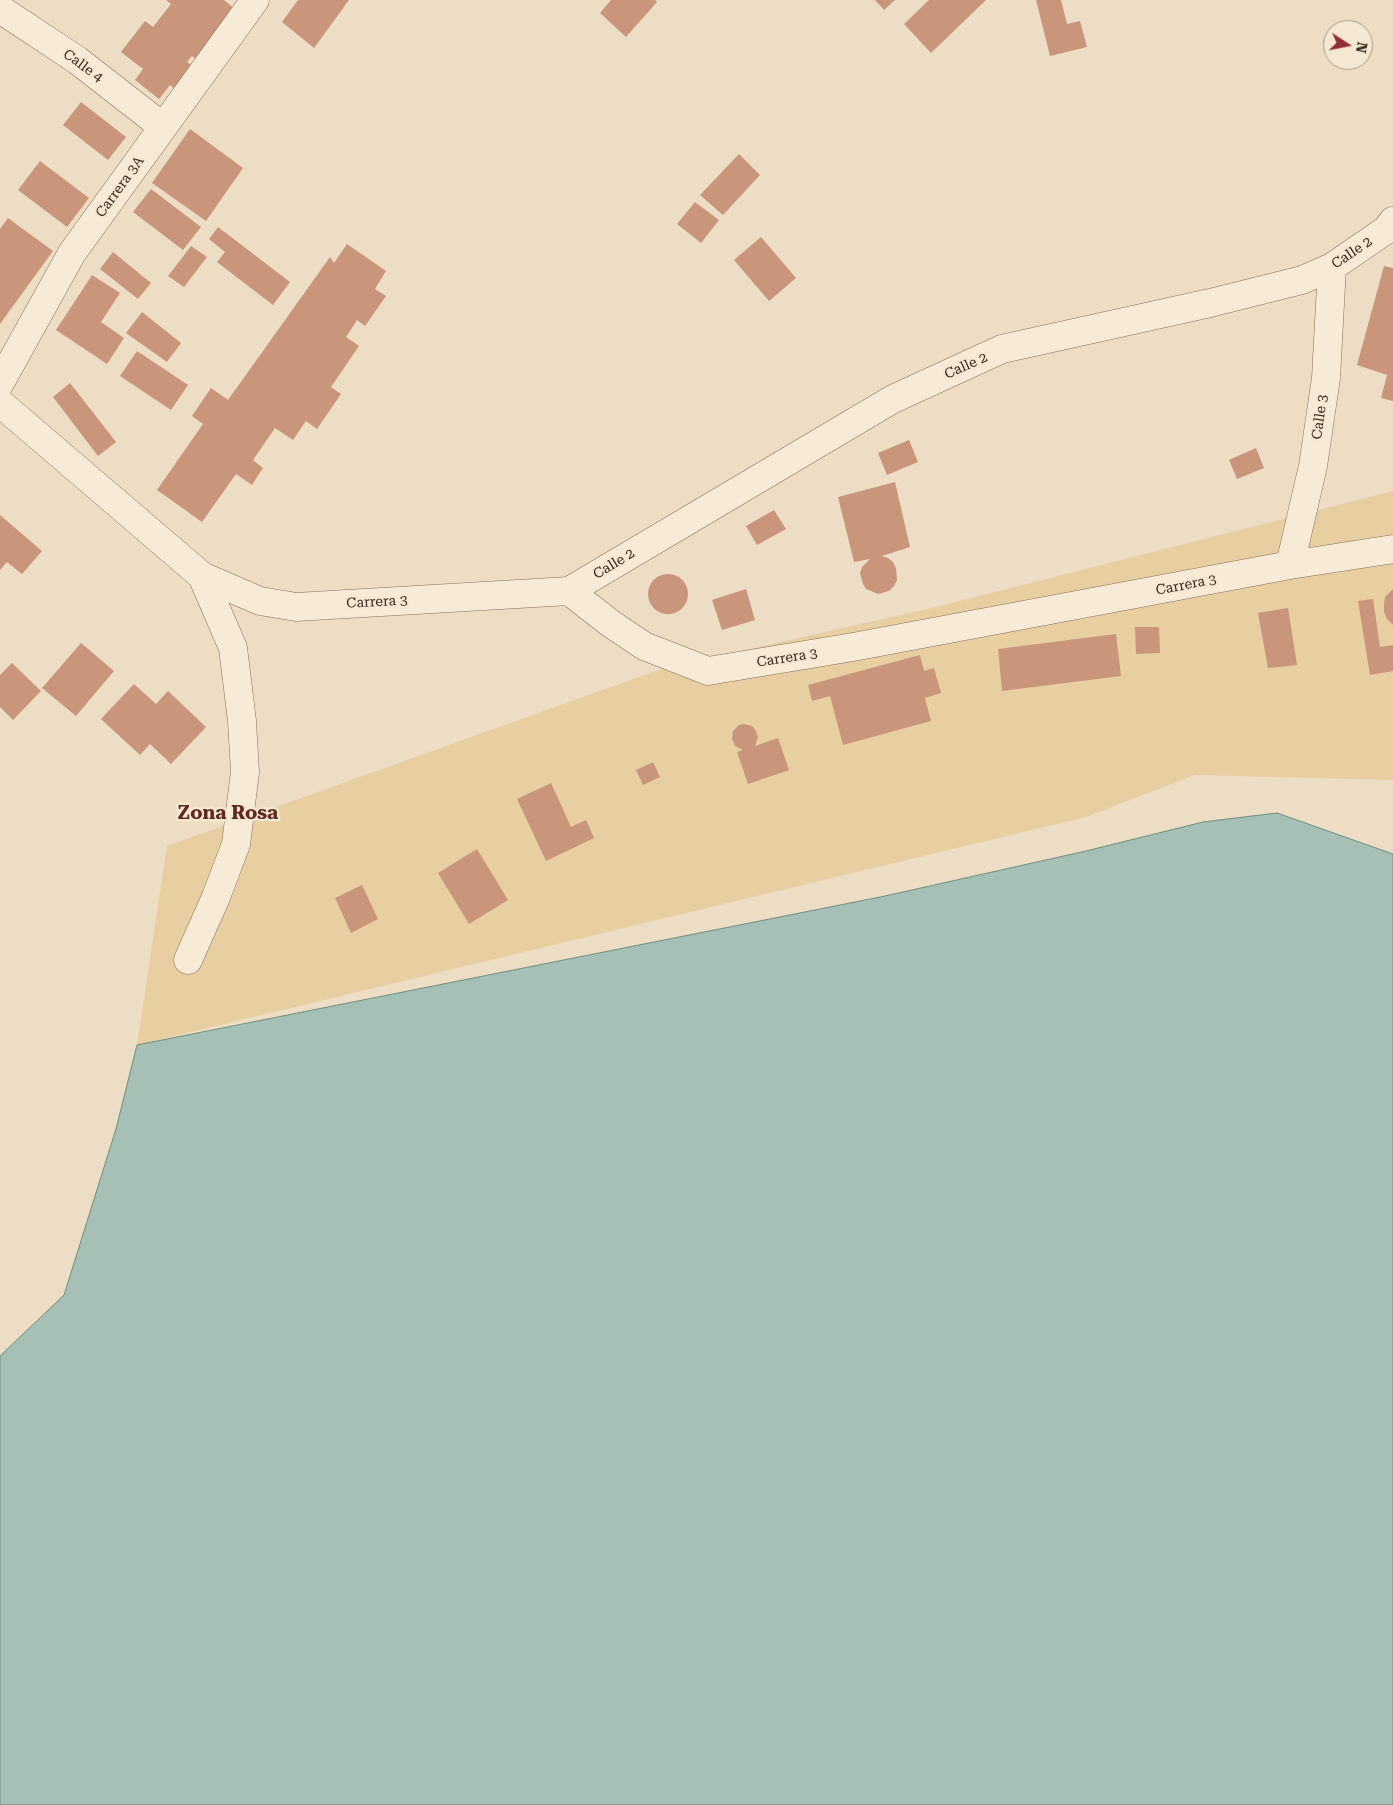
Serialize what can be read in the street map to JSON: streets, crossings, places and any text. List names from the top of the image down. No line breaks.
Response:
{"streets":{"street":["Calle 4","Carrera 3A","Calle 2","Calle 3","Carrera 3"]},"crossings":[["Calle 4","Carrera 3A"],["Calle 2","Calle 3"],["Calle 2","Carrera 3"],["Calle 3","Carrera 3"]],"districts":["Zona Rosa"],"north":"right"}
